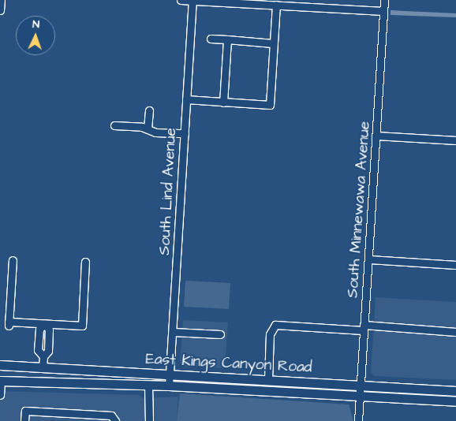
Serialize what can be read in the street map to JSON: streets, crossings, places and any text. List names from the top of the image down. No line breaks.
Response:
{"streets":{"main road":["East Kings Canyon Road"],"street":["South Lind Avenue","South Minnewawa Avenue"]},"crossings":[["South Lind Avenue","East Kings Canyon Road"],["South Minnewawa Avenue","East Kings Canyon Road"]],"north":"top"}
